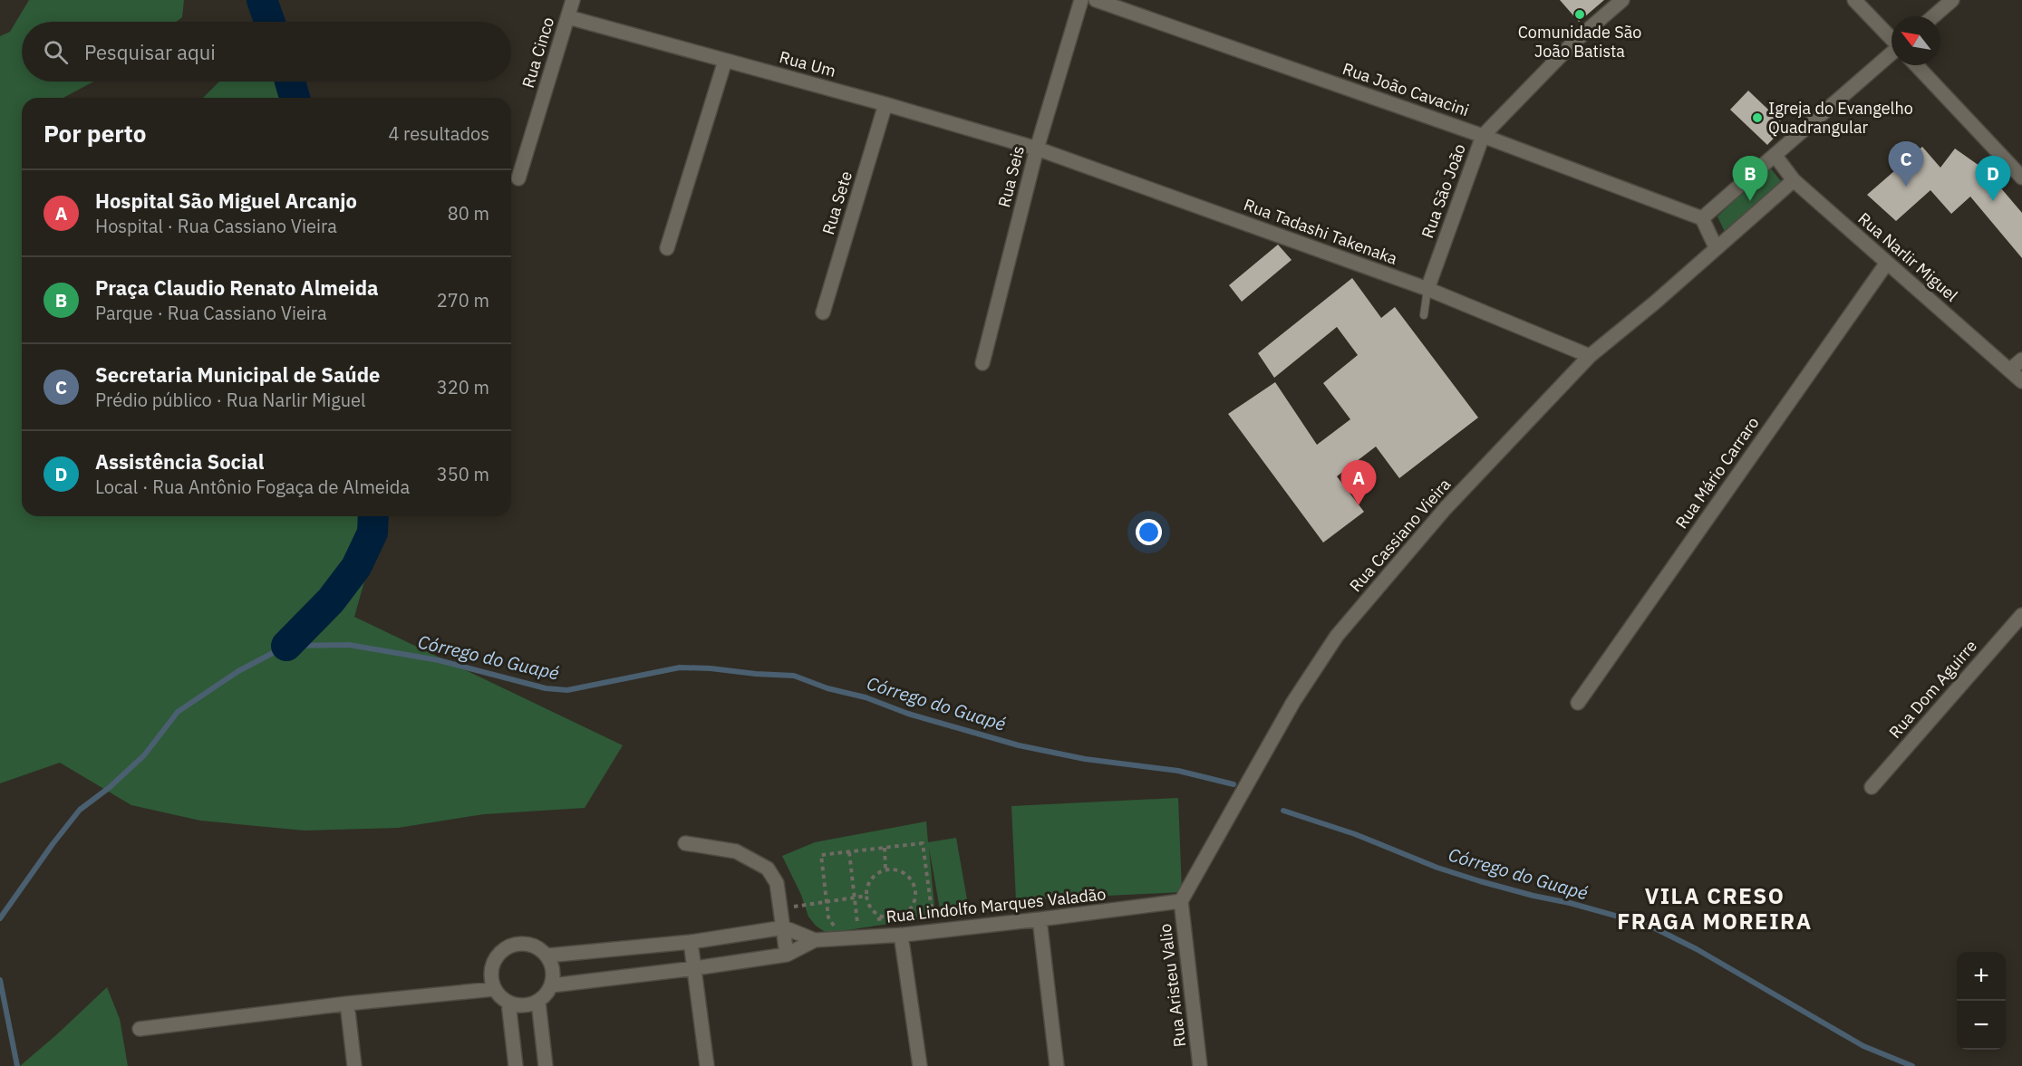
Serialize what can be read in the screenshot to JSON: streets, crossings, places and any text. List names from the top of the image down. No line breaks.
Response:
{"streets":{"street":["Rua Cinco","Rua Um","Rua João Cavacini","Rua Seis","Rua São João","Rua Sete","Rua Tadashi Takenaka","Rua Narlir Miguel","Rua Mário Carraro","Rua Cassiano Vieira","Rua Dom Aguirre","Rua Lindolfo Marques Valadão","Rua Aristeu Valio"]},"crossings":[["Rua Cinco","Rua Um"],["Rua Um","Rua Seis"],["Rua Um","Rua Sete"],["Rua Um","Rua Tadashi Takenaka"],["Rua João Cavacini","Rua São João"],["Rua Seis","Rua Tadashi Takenaka"],["Rua São João","Rua Tadashi Takenaka"],["Rua Tadashi Takenaka","Rua Cassiano Vieira"],["Rua Narlir Miguel","Rua Mário Carraro"],["Rua Narlir Miguel","Rua Cassiano Vieira"],["Rua Cassiano Vieira","Rua Lindolfo Marques Valadão"],["Rua Cassiano Vieira","Rua Aristeu Valio"],["Rua Lindolfo Marques Valadão","Rua Aristeu Valio"]],"districts":["VILA CRESO FRAGA MOREIRA"],"water":["Córrego do Guapé"],"places":["Comunidade São João Batista","Igreja do Evangelho Quadrangular"],"north":"top left","page":{"search":"Pesquisar aqui","heading":["Por perto","4 resultados"],"pins":["C","B","D","A"],"list":[{"mark":"A","name":"Hospital São Miguel Arcanjo","note":"Hospital · Rua Cassiano Vieira","value":"80 m"},{"mark":"B","name":"Praça Claudio Renato Almeida","note":"Parque · Rua Cassiano Vieira","value":"270 m"},{"mark":"C","name":"Secretaria Municipal de Saúde","note":"Prédio público · Rua Narlir Miguel","value":"320 m"},{"mark":"D","name":"Assistência Social","note":"Local · Rua Antônio Fogaça de Almeida","value":"350 m"}],"map_buttons":["+","−"]}}
